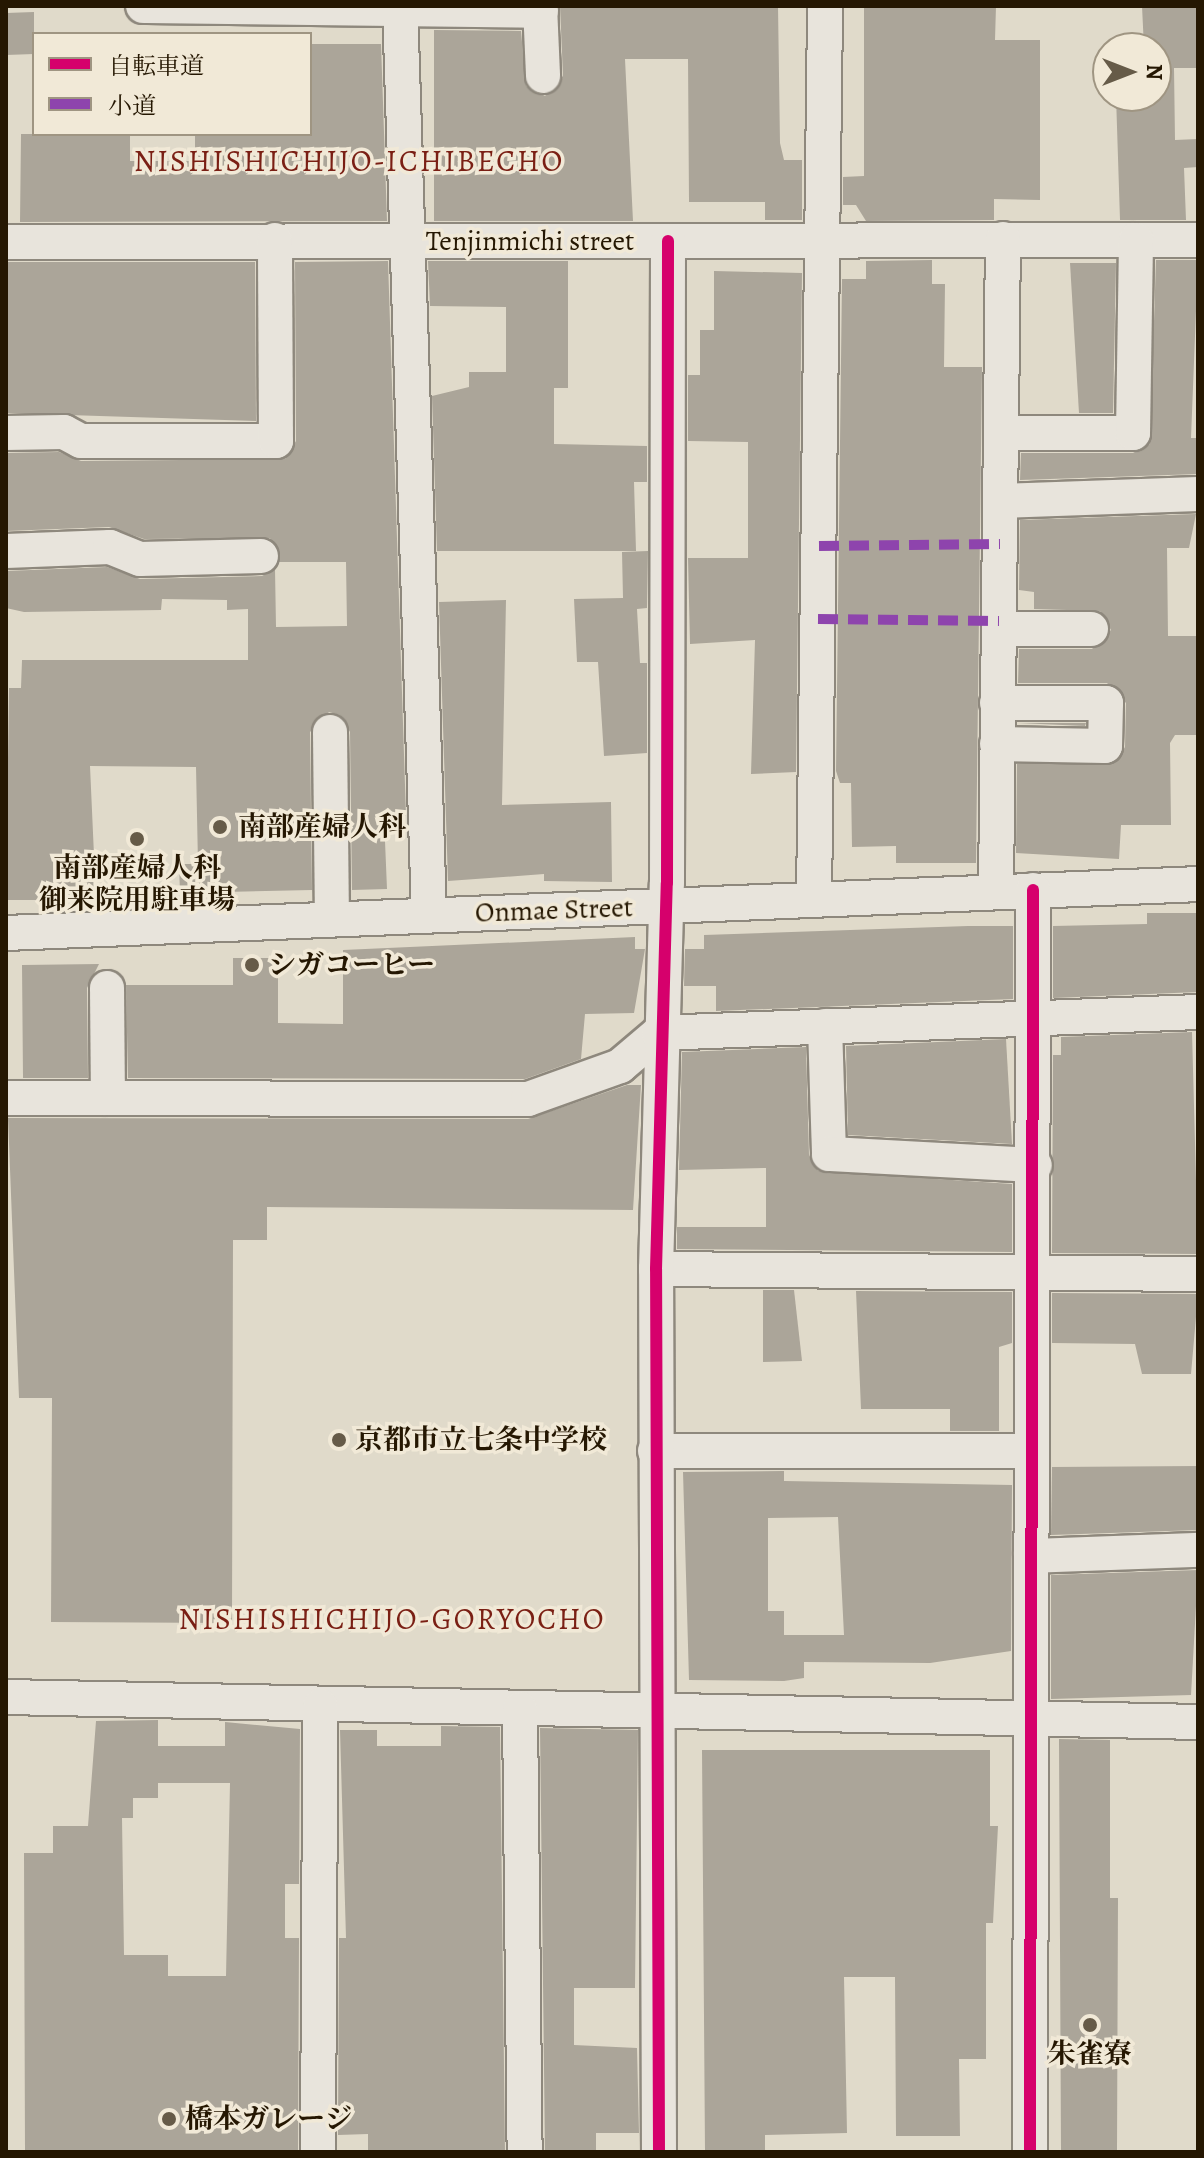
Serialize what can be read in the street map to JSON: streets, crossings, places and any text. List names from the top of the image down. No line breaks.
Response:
{"streets":{"street":["Tenjinmichi street","Onmae Street"]},"districts":["NISHISHICHIJO-ICHIBECHO","NISHISHICHIJO-GORYOCHO"],"places":["南部産婦人科","南部産婦人科 御来院用駐車場","シガコーヒー","京都市立七条中学校","朱雀寮","橋本ガレージ"],"legend":["自転車道","小道"],"north":"right"}
